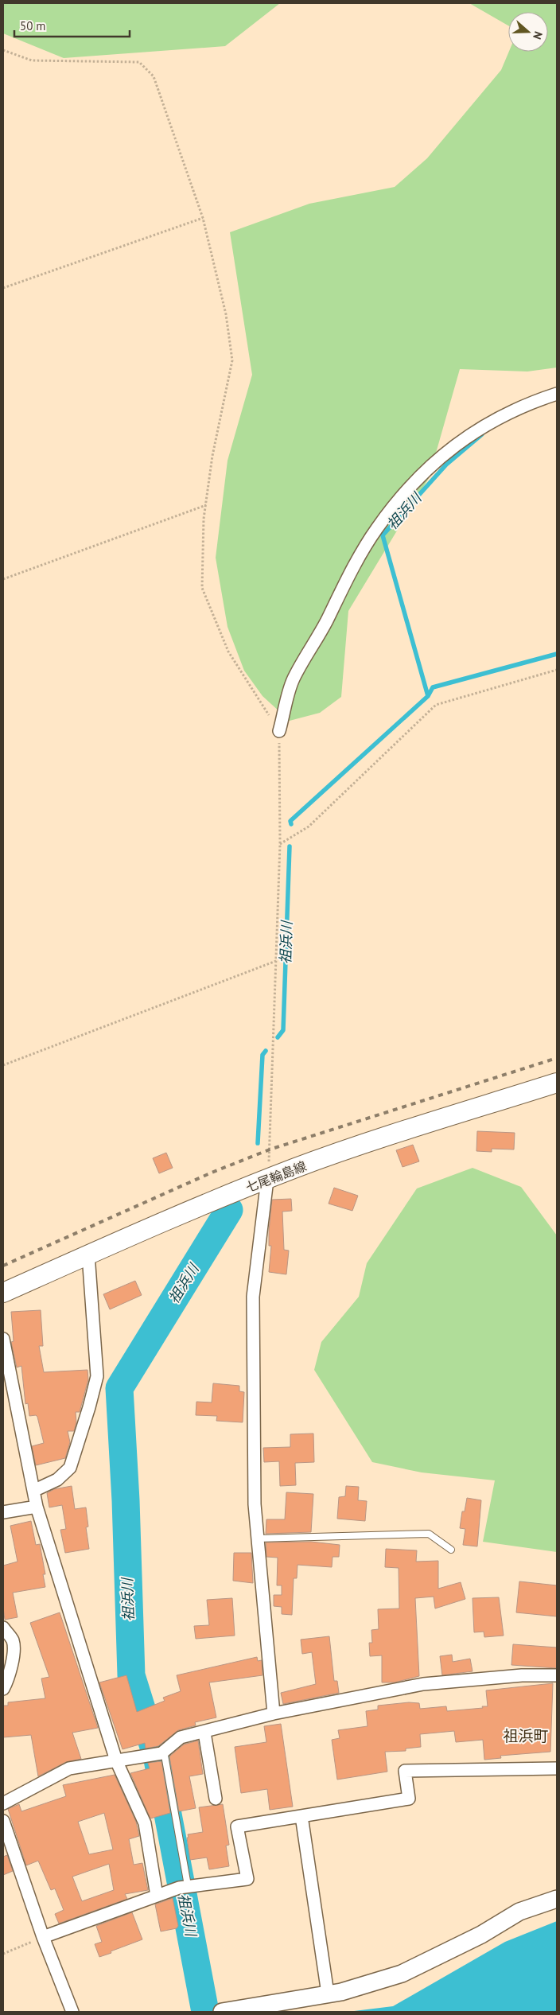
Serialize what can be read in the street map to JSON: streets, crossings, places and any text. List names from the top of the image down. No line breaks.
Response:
{"streets":{"main road":["七尾輪島線"]},"districts":["祖浜町"],"water":["祖浜川"],"scale_bar":"50 m","north":"right"}
